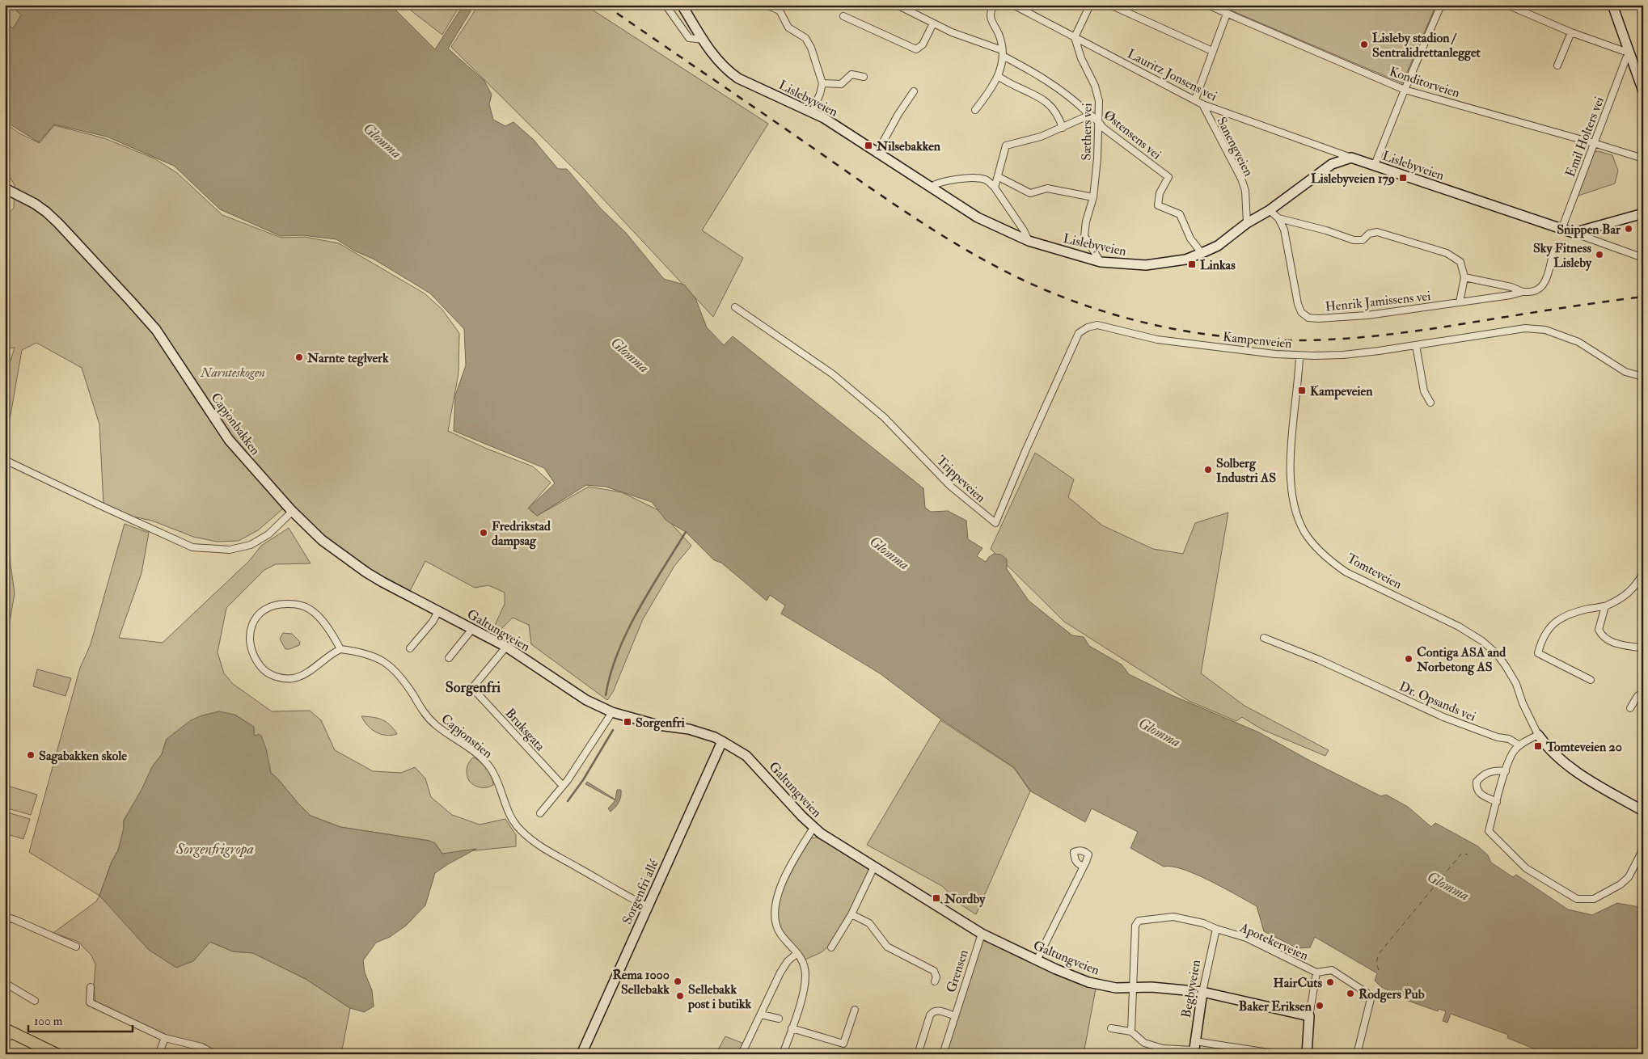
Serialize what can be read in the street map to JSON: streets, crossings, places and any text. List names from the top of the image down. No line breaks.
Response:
{"streets":{"street":["Lauritz Jonsens vei","Konditorveien","Lislebyveien","Sæthers vei","Østensens vei","Emil Holters vei","Sanengveien","Henrik Jamissens vei","Kampenveien","Capjonbakken","Trippeveien","Tomteveien","Galtungveien","Dr. Opsands vei","Bruksgata","Capjonstien","Sorgenfri allé","Apotekerveien","Grensen","Begbyveien"]},"crossings":[["Lauritz Jonsens vei","Lislebyveien"],["Lauritz Jonsens vei","Sæthers vei"],["Lauritz Jonsens vei","Sanengveien"],["Konditorveien","Emil Holters vei"],["Lislebyveien","Sæthers vei"],["Lislebyveien","Østensens vei"],["Lislebyveien","Emil Holters vei"],["Lislebyveien","Sanengveien"],["Lislebyveien","Henrik Jamissens vei"],["Sæthers vei","Østensens vei"],["Kampenveien","Trippeveien"],["Kampenveien","Tomteveien"],["Capjonbakken","Galtungveien"],["Galtungveien","Bruksgata"],["Galtungveien","Sorgenfri allé"],["Galtungveien","Apotekerveien"],["Galtungveien","Grensen"],["Galtungveien","Begbyveien"],["Capjonstien","Sorgenfri allé"],["Apotekerveien","Begbyveien"]],"districts":["Sorgenfri"],"water":["Glomma","Sorgenfrigropa"],"parks":["Narnteskogen"],"places":{"other":["Lisleby stadion / Sentralidrettanlegget","Snippen Bar","Sky Fitness Lisleby","Narnte teglverk","Solberg Industri AS","Fredrikstad dampsag","Contiga ASA and Norbetong AS","Sagabakken skole","Rema 1000 Sellebakk","HairCuts","Rodgers Pub","Sellebakk post i butikk","Baker Eriksen"],"transit":["Nilsebakken","Lislebyveien 179","Linkas","Kampeveien","Sorgenfri","Tomteveien 20","Nordby"]},"scale_bar":"100 m"}
